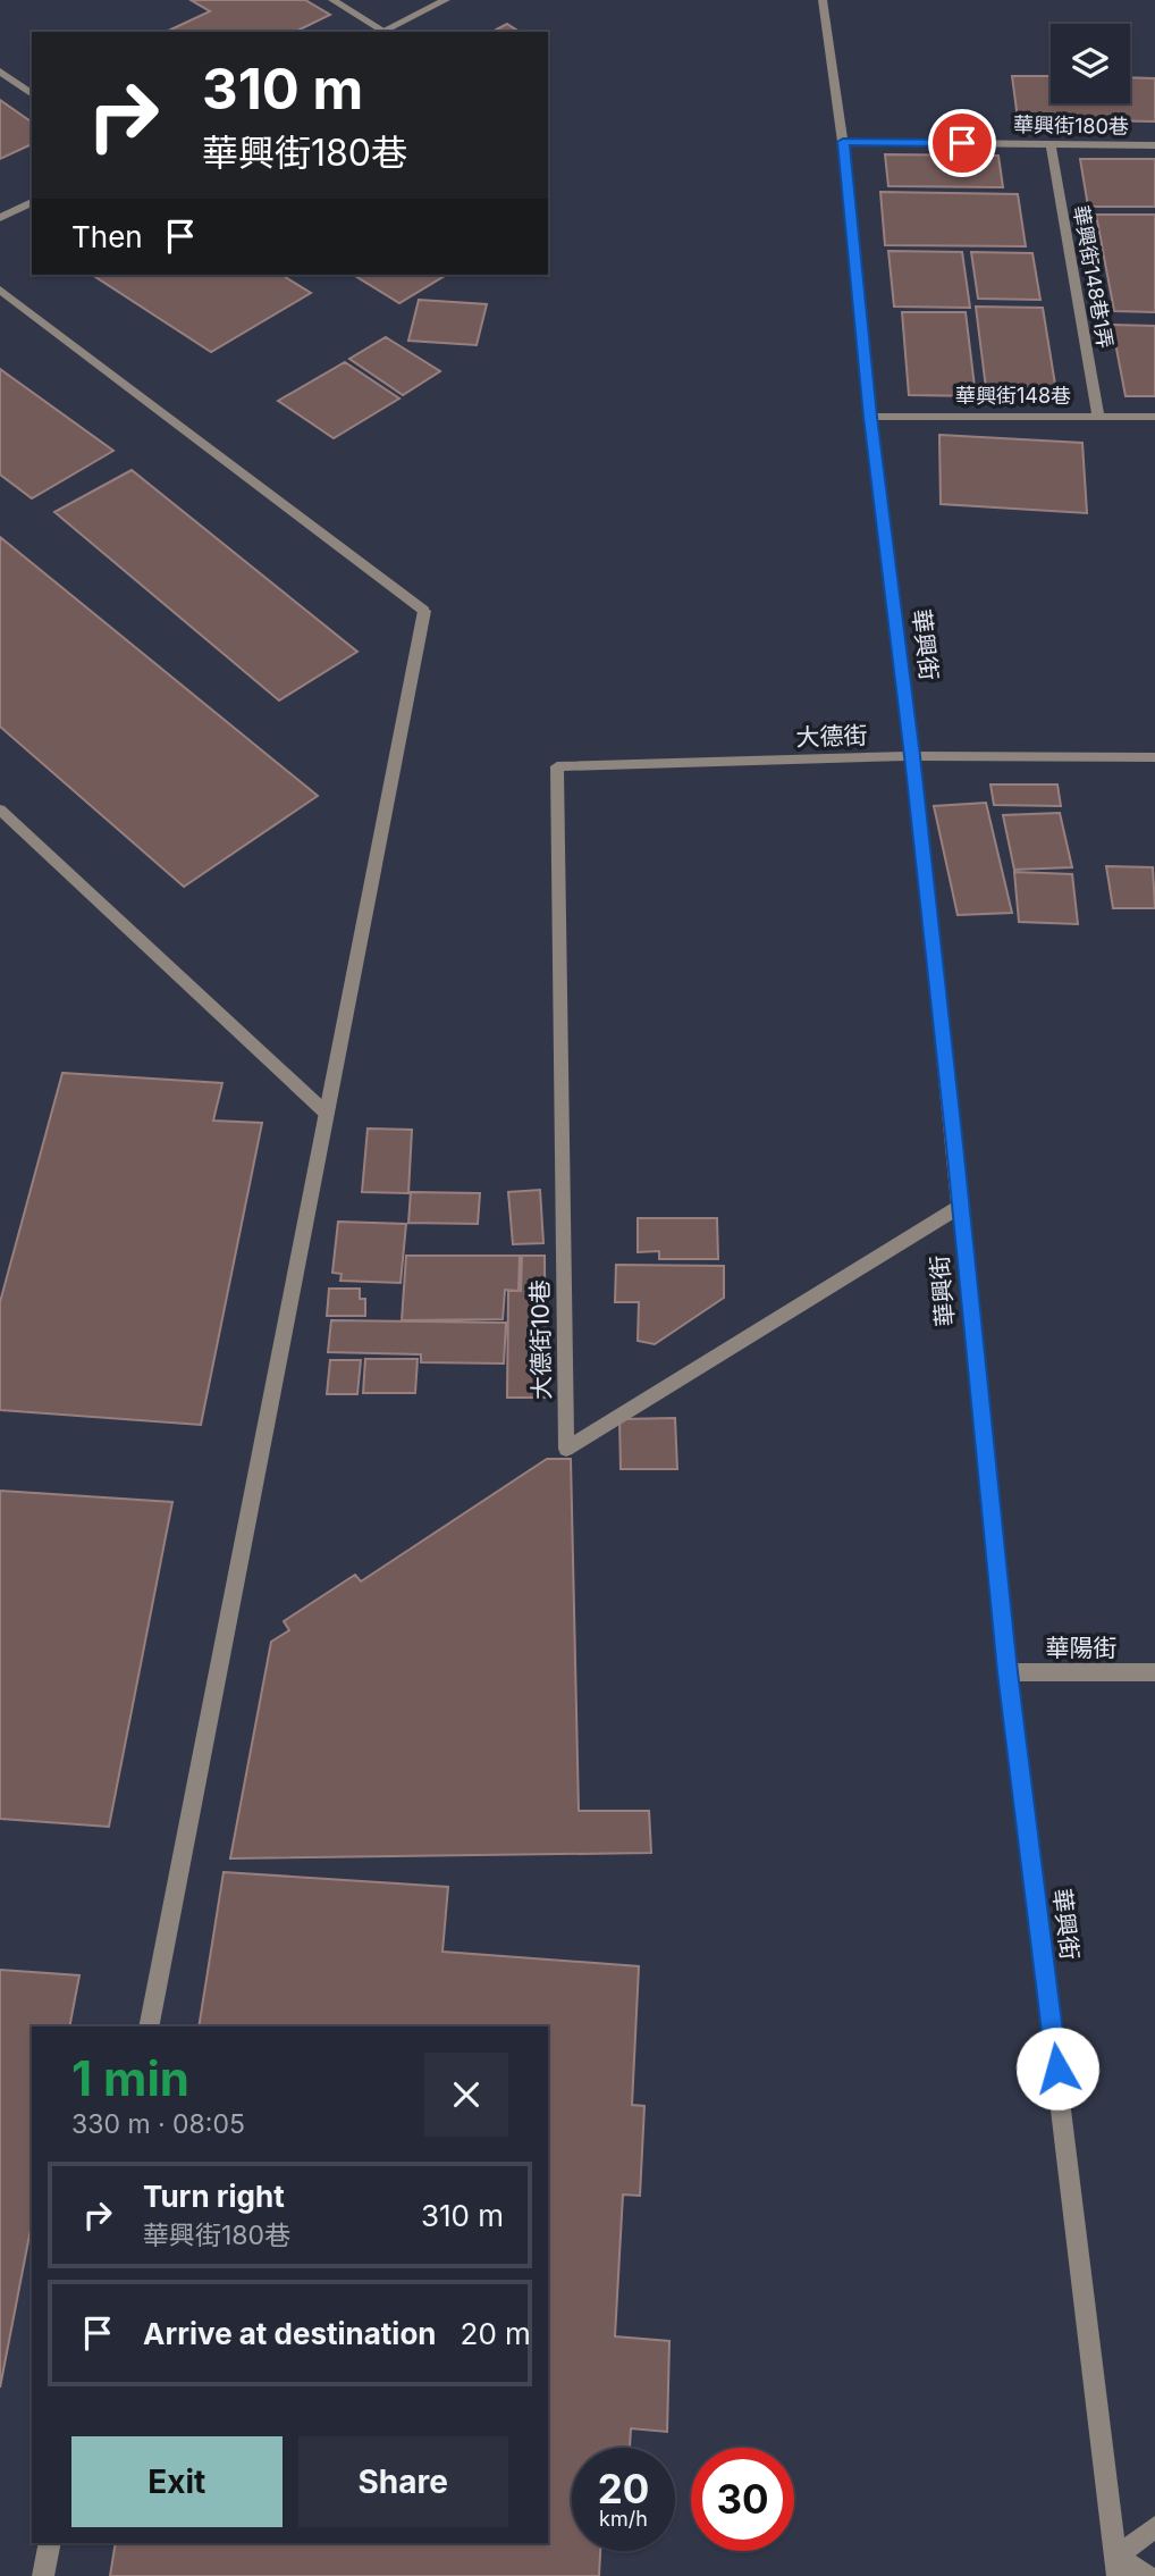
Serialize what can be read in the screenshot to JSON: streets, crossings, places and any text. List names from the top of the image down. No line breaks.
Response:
{"streets":{"street":["華興街180巷","華興街148巷1弄","華興街148巷","華興街","大德街","大德街10巷","華陽街"]},"crossings":[["華興街180巷","華興街148巷1弄"],["華興街180巷","華興街"],["華興街148巷1弄","華興街148巷"],["華興街148巷","華興街"],["華興街","大德街"],["華興街","大德街10巷"],["華興街","華陽街"],["大德街","大德街10巷"]],"page":{"turn":["310 m","華興街180巷"],"then":"Then","heading":["1 min","330 m · 08:05"],"list":[{"name":"Turn right","note":"華興街180巷","value":"310 m"},{"name":"Arrive at destination","value":"20 m"}],"buttons":["Exit","Share"],"speed":"20 km/h","limit":"30"}}
